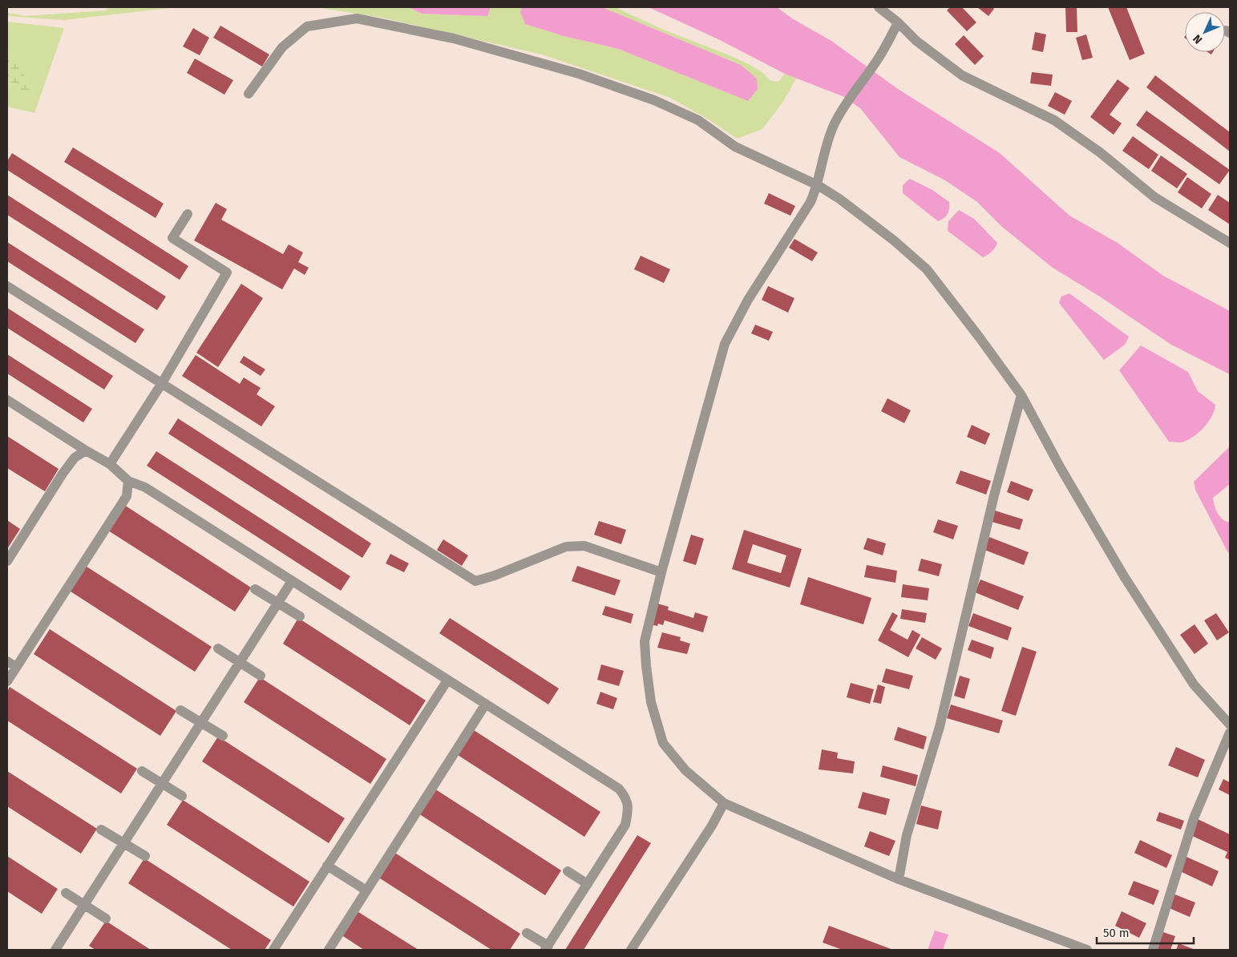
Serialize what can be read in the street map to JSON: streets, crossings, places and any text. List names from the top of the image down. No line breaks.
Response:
{"scale_bar":"50 m","north":"bottom left"}
